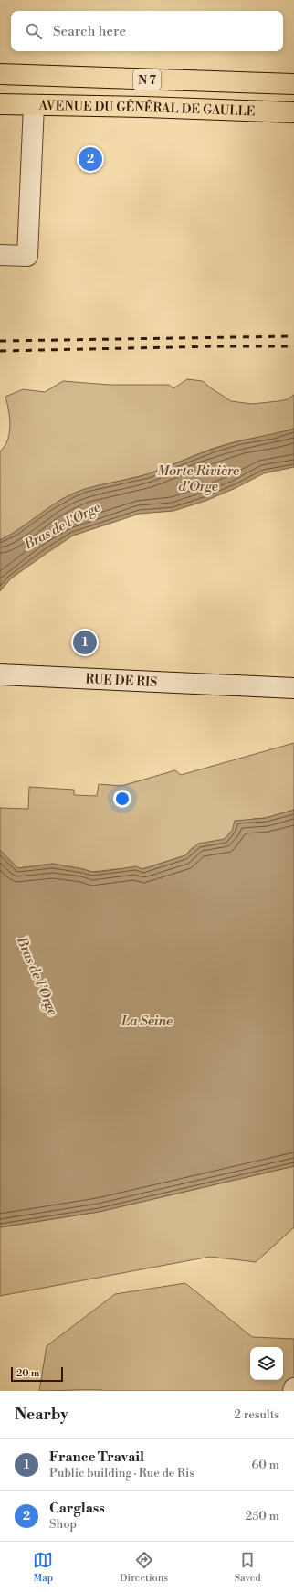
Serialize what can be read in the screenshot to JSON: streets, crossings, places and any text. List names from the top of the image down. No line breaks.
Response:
{"streets":{"main road":["N 7","AVENUE DU GÉNÉRAL DE GAULLE","RUE DE RIS"]},"water":["Morte Rivière d'Orge","Bras de l'Orge","La Seine"],"scale_bar":"20 m","page":{"search":"Search here","pins":["2","1"],"scale":"20 m","heading":["Nearby","2 results"],"list":[{"mark":"1","name":"France Travail","note":"Public building · Rue de Ris","value":"60 m"},{"mark":"2","name":"Carglass","note":"Shop","value":"250 m"}],"nav":["Map","Directions","Saved"]}}
